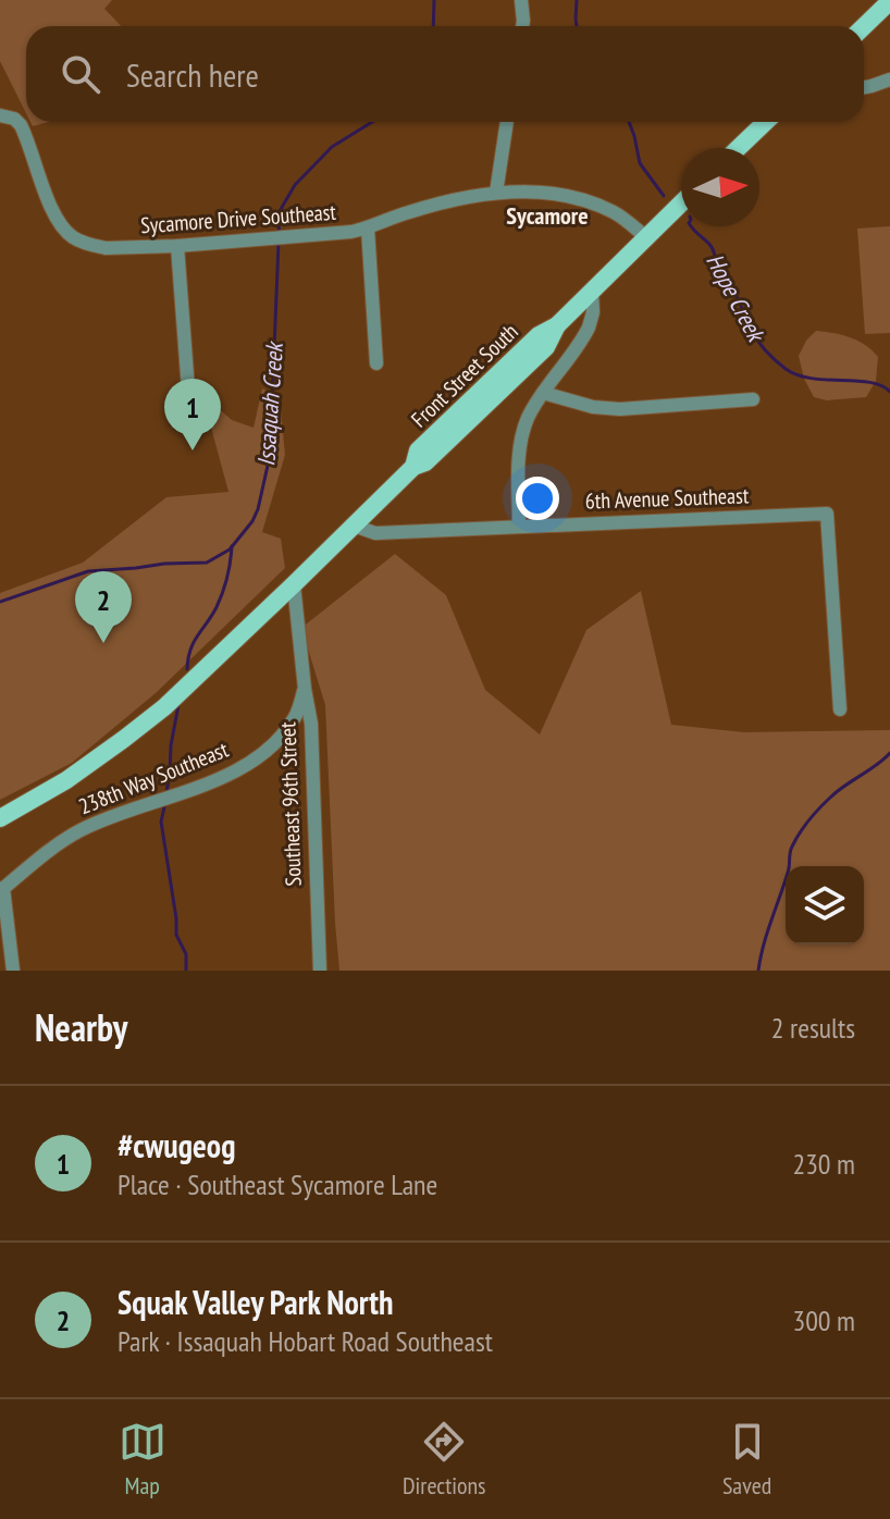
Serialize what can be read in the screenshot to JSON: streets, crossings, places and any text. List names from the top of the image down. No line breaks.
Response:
{"streets":{"main road":["Front Street South"],"street":["Sycamore Drive Southeast","6th Avenue Southeast","238th Way Southeast","Southeast 96th Street"]},"crossings":[["Sycamore Drive Southeast","Front Street South"],["Front Street South","6th Avenue Southeast"],["Front Street South","Southeast 96th Street"],["238th Way Southeast","Southeast 96th Street"]],"districts":["Sycamore"],"water":["Hope Creek","Issaquah Creek"],"north":"right","page":{"search":"Search here","pins":["1","2"],"heading":["Nearby","2 results"],"list":[{"mark":"1","name":"#cwugeog","note":"Place · Southeast Sycamore Lane","value":"230 m"},{"mark":"2","name":"Squak Valley Park North","note":"Park · Issaquah Hobart Road Southeast","value":"300 m"}],"nav":["Map","Directions","Saved"]}}
